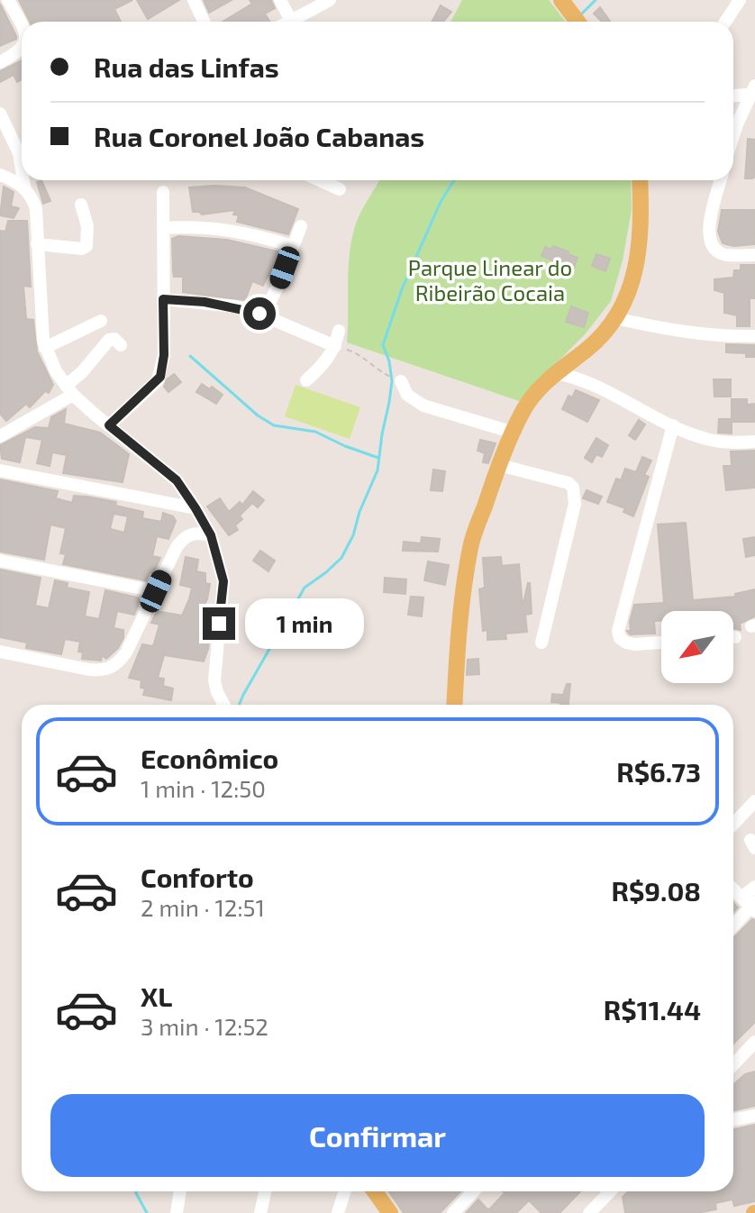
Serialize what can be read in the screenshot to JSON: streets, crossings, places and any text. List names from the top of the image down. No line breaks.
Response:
{"parks":["Parque Linear do Ribeirão Cocaia"],"north":"bottom left","page":{"banner":["Rua das Linfas","Rua Coronel João Cabanas"],"bubble":"1 min","list":[{"name":"Econômico","note":"1 min · 12:50","value":"R$6.73"},{"name":"Conforto","note":"2 min · 12:51","value":"R$9.08"},{"name":"XL","note":"3 min · 12:52","value":"R$11.44"}],"buttons":"Confirmar"}}
